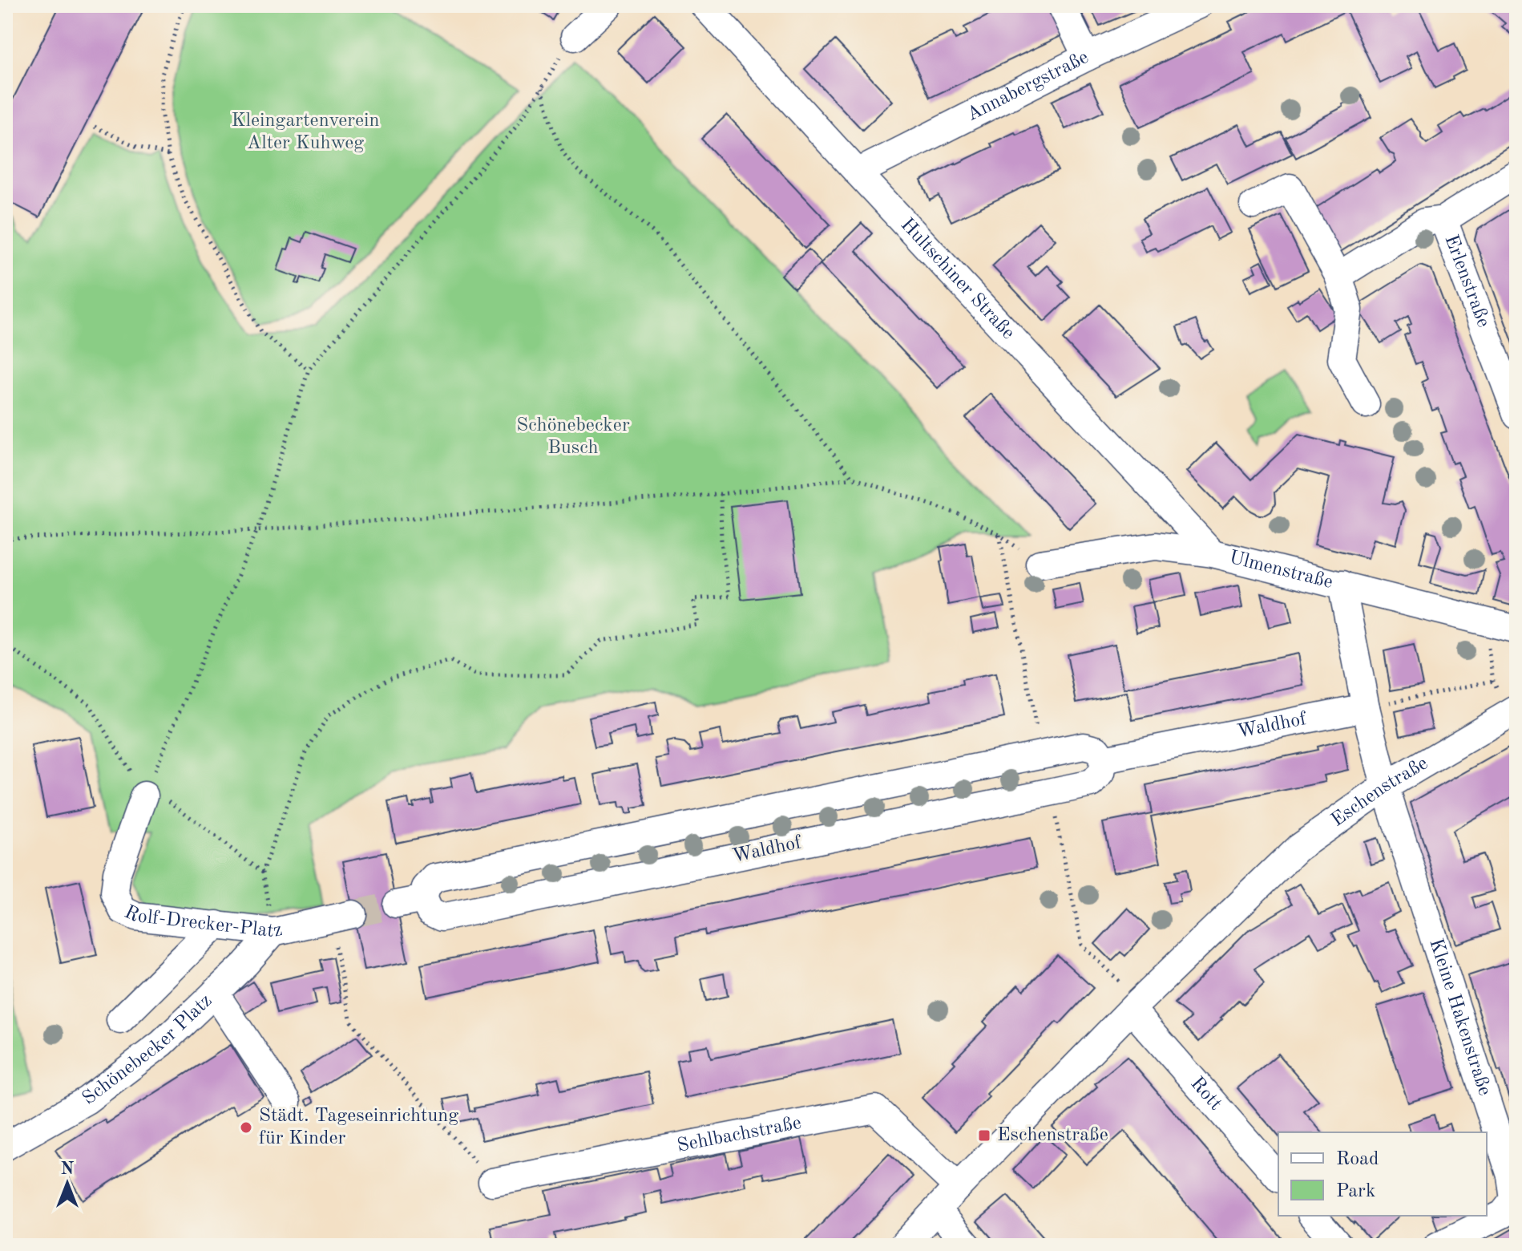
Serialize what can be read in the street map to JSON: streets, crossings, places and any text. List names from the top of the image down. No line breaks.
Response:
{"streets":{"street":["Annabergstraße","Hultschiner Straße","Erlenstraße","Ulmenstraße","Waldhof","Eschenstraße","Rolf-Drecker-Platz","Kleine Hakenstraße","Schönebecker Platz","Rott","Sehlbachstraße"]},"crossings":[["Annabergstraße","Hultschiner Straße"],["Hultschiner Straße","Ulmenstraße"],["Eschenstraße","Kleine Hakenstraße"],["Eschenstraße","Rott"],["Eschenstraße","Sehlbachstraße"],["Rolf-Drecker-Platz","Schönebecker Platz"]],"parks":["Kleingartenverein Alter Kuhweg","Schönebecker Busch"],"places":{"other":["Städt. Tageseinrichtung für Kinder"],"transit":["Eschenstraße"]},"legend":["Road","Park"],"north":"top"}
